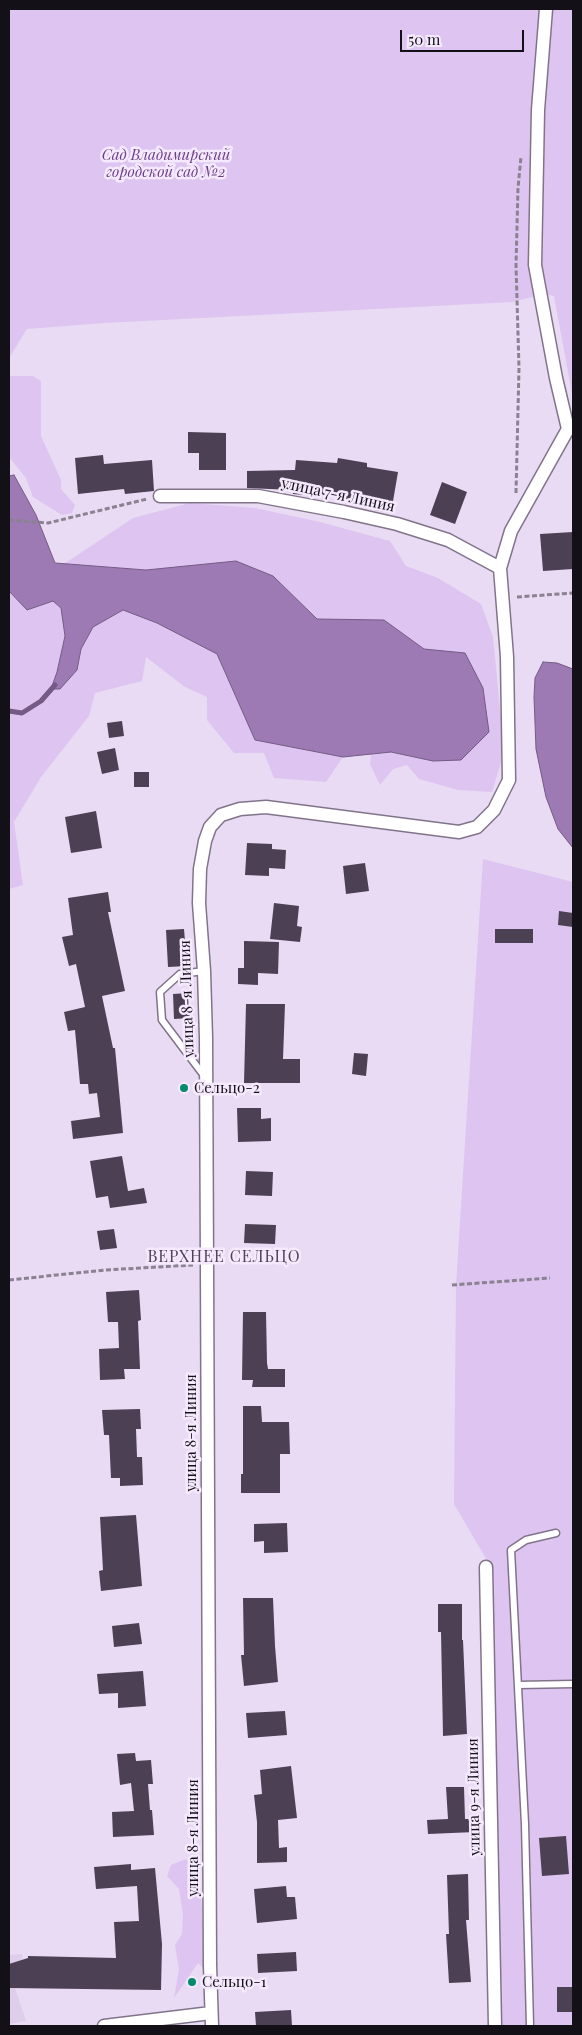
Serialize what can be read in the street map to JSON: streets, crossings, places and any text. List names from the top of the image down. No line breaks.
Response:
{"streets":{"street":["улица 7-я Линия","улица 8-я Линия","улица 9-я Линия"]},"crossings":[["улица 7-я Линия","улица 8-я Линия"]],"districts":["ВЕРХНЕЕ СЕЛЬЦО"],"parks":["Сад Владимирский городской сад №2"],"places":["Сельцо-2","Сельцо-1"],"scale_bar":"50 m"}
